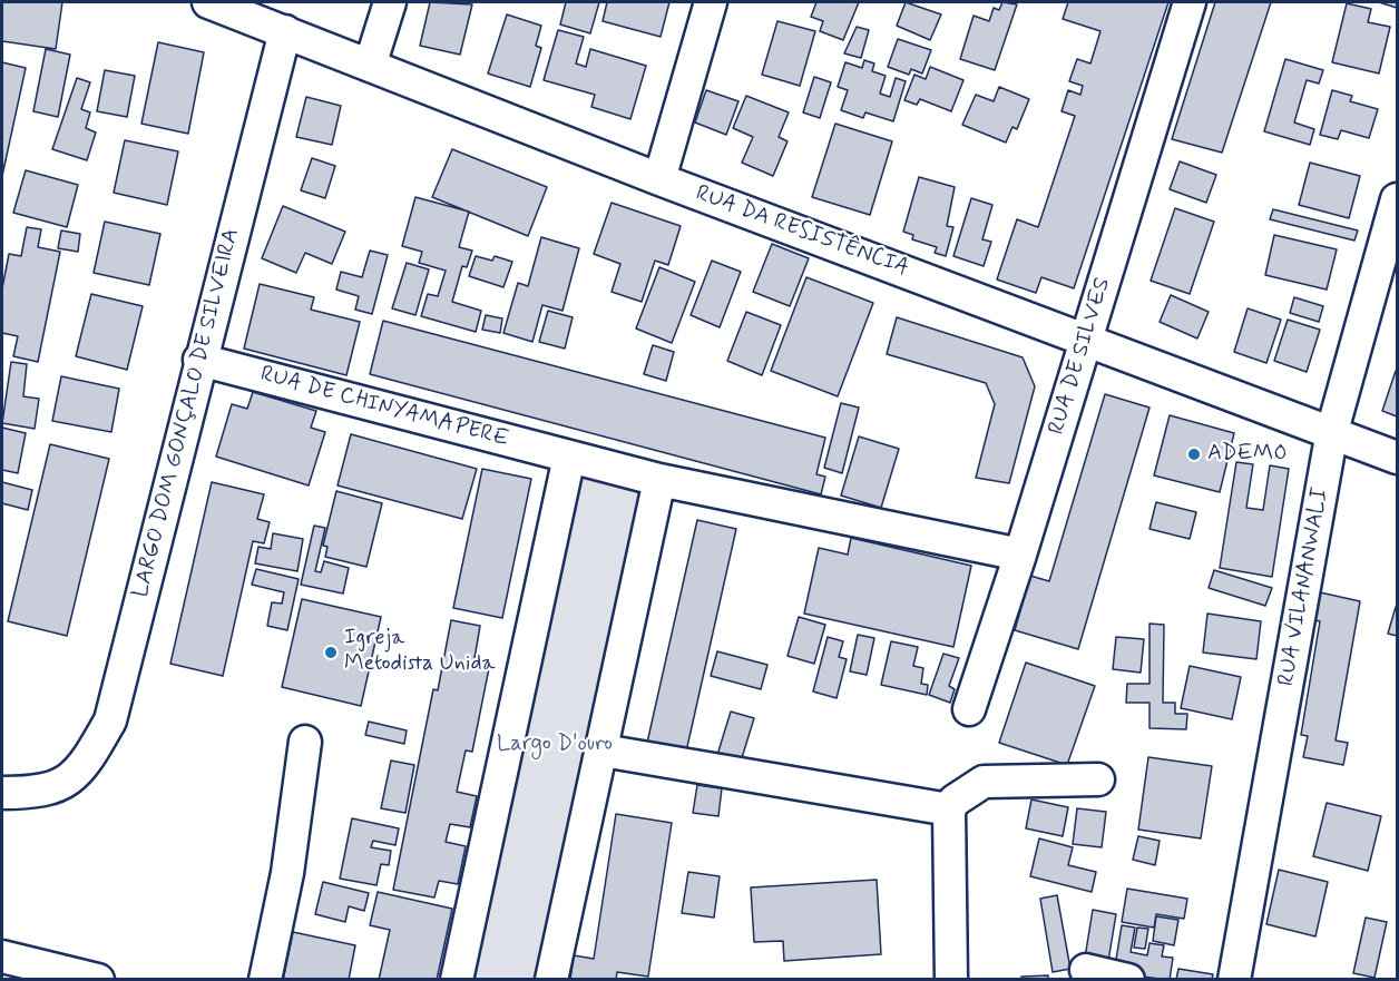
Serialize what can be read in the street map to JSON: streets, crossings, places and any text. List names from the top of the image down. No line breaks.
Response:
{"streets":{"street":["RUA DA RESISTÊNCIA","RUA DE SILVES","RUA DE CHINYAMAPERE","LARGO DOM GONÇALO DE SILVEIRA","RUA VILANANWALI"]},"crossings":[["RUA DA RESISTÊNCIA","RUA DE SILVES"],["RUA DA RESISTÊNCIA","LARGO DOM GONÇALO DE SILVEIRA"],["RUA DA RESISTÊNCIA","RUA VILANANWALI"],["RUA DE CHINYAMAPERE","LARGO DOM GONÇALO DE SILVEIRA"]],"parks":["Largo D'ouro"],"places":["ADEMO","Igreja Metodista Unida"]}
